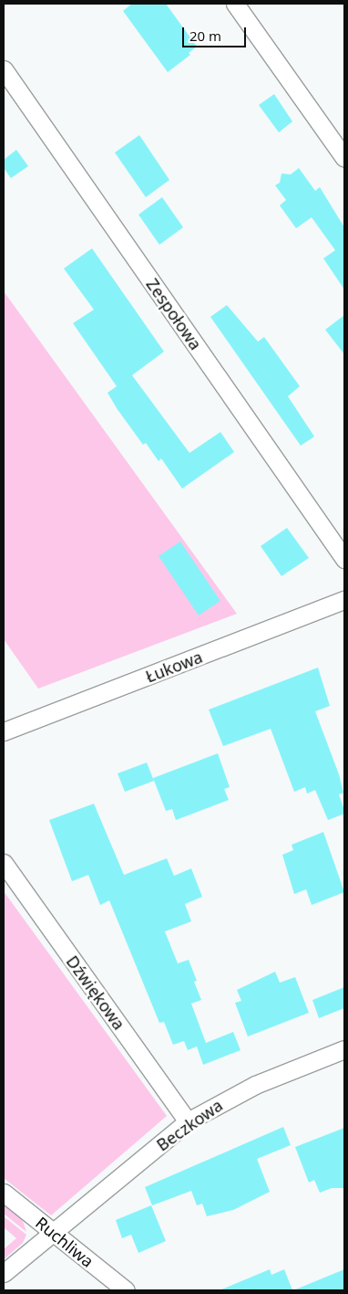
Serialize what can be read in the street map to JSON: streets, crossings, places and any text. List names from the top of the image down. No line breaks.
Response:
{"streets":{"street":["Zespołowa","Łukowa","Dźwiękowa","Beczkowa","Ruchliwa"]},"crossings":[["Dźwiękowa","Beczkowa"],["Beczkowa","Ruchliwa"]],"scale_bar":"20 m"}
